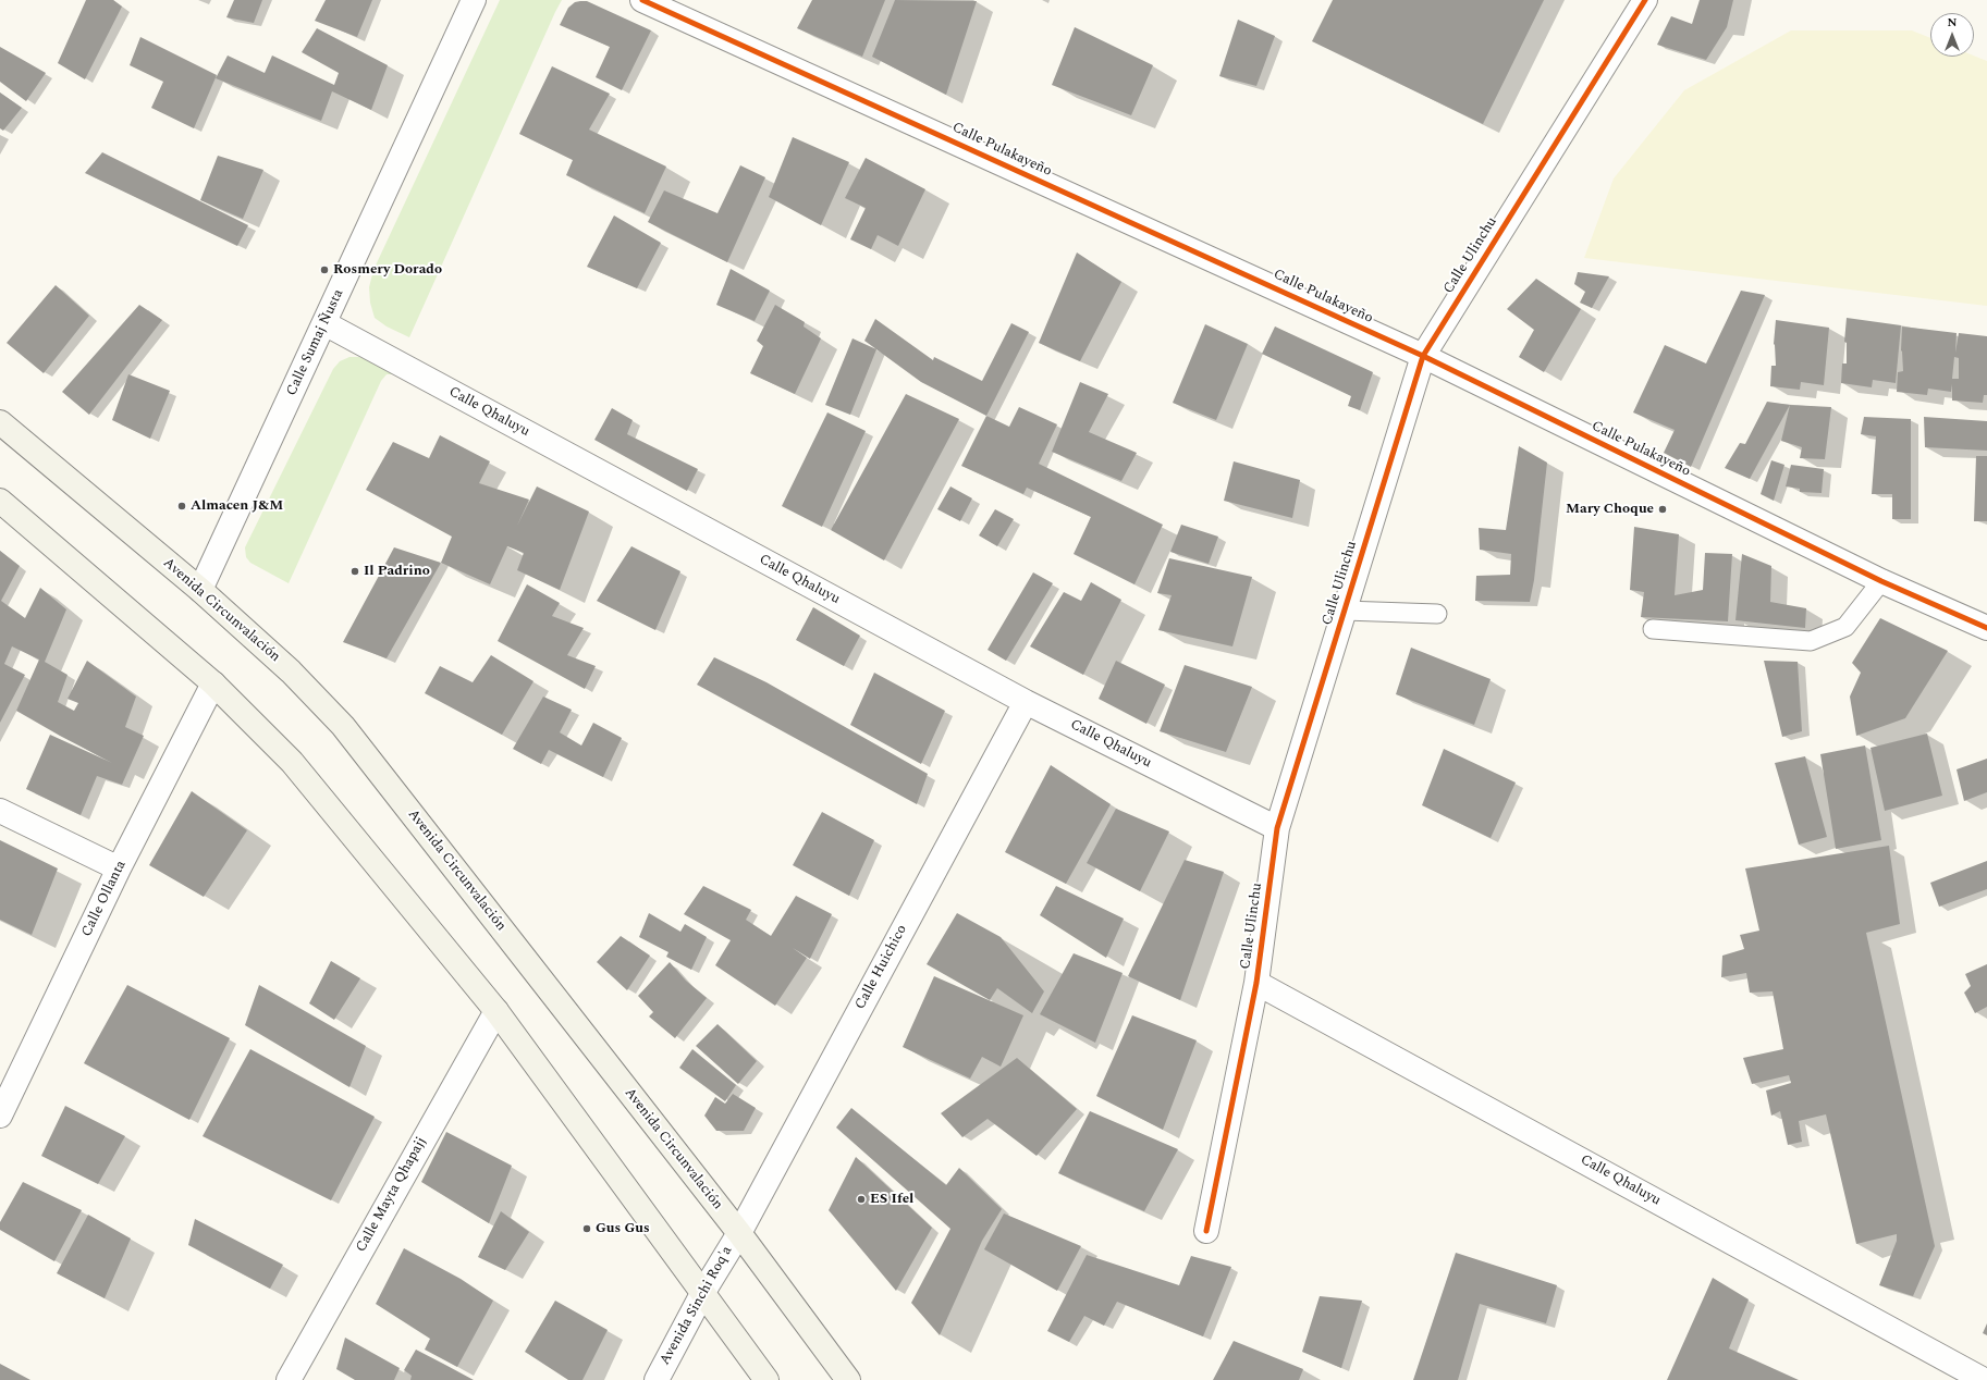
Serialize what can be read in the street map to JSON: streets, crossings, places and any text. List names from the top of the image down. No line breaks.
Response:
{"streets":{"main road":["Avenida Circunvalación"],"street":["Calle Pulakayeño","Calle Ulinchu","Calle Sumaj Ñusta","Calle Qhaluyu","Calle Ollanta","Calle Huichico","Calle Mayta Qhapajj","Avenida Sinchi Roq'a"]},"crossings":[["Calle Pulakayeño","Calle Ulinchu"],["Calle Ulinchu","Calle Qhaluyu"],["Calle Sumaj Ñusta","Calle Qhaluyu"],["Calle Sumaj Ñusta","Avenida Circunvalación"],["Calle Qhaluyu","Calle Huichico"],["Avenida Circunvalación","Calle Huichico"],["Avenida Circunvalación","Avenida Sinchi Roq'a"],["Calle Huichico","Avenida Sinchi Roq'a"]],"places":["Rosmery Dorado","Almacen J&M","Mary Choque","Il Padrino","ES Ifel","Gus Gus"],"north":"top"}
